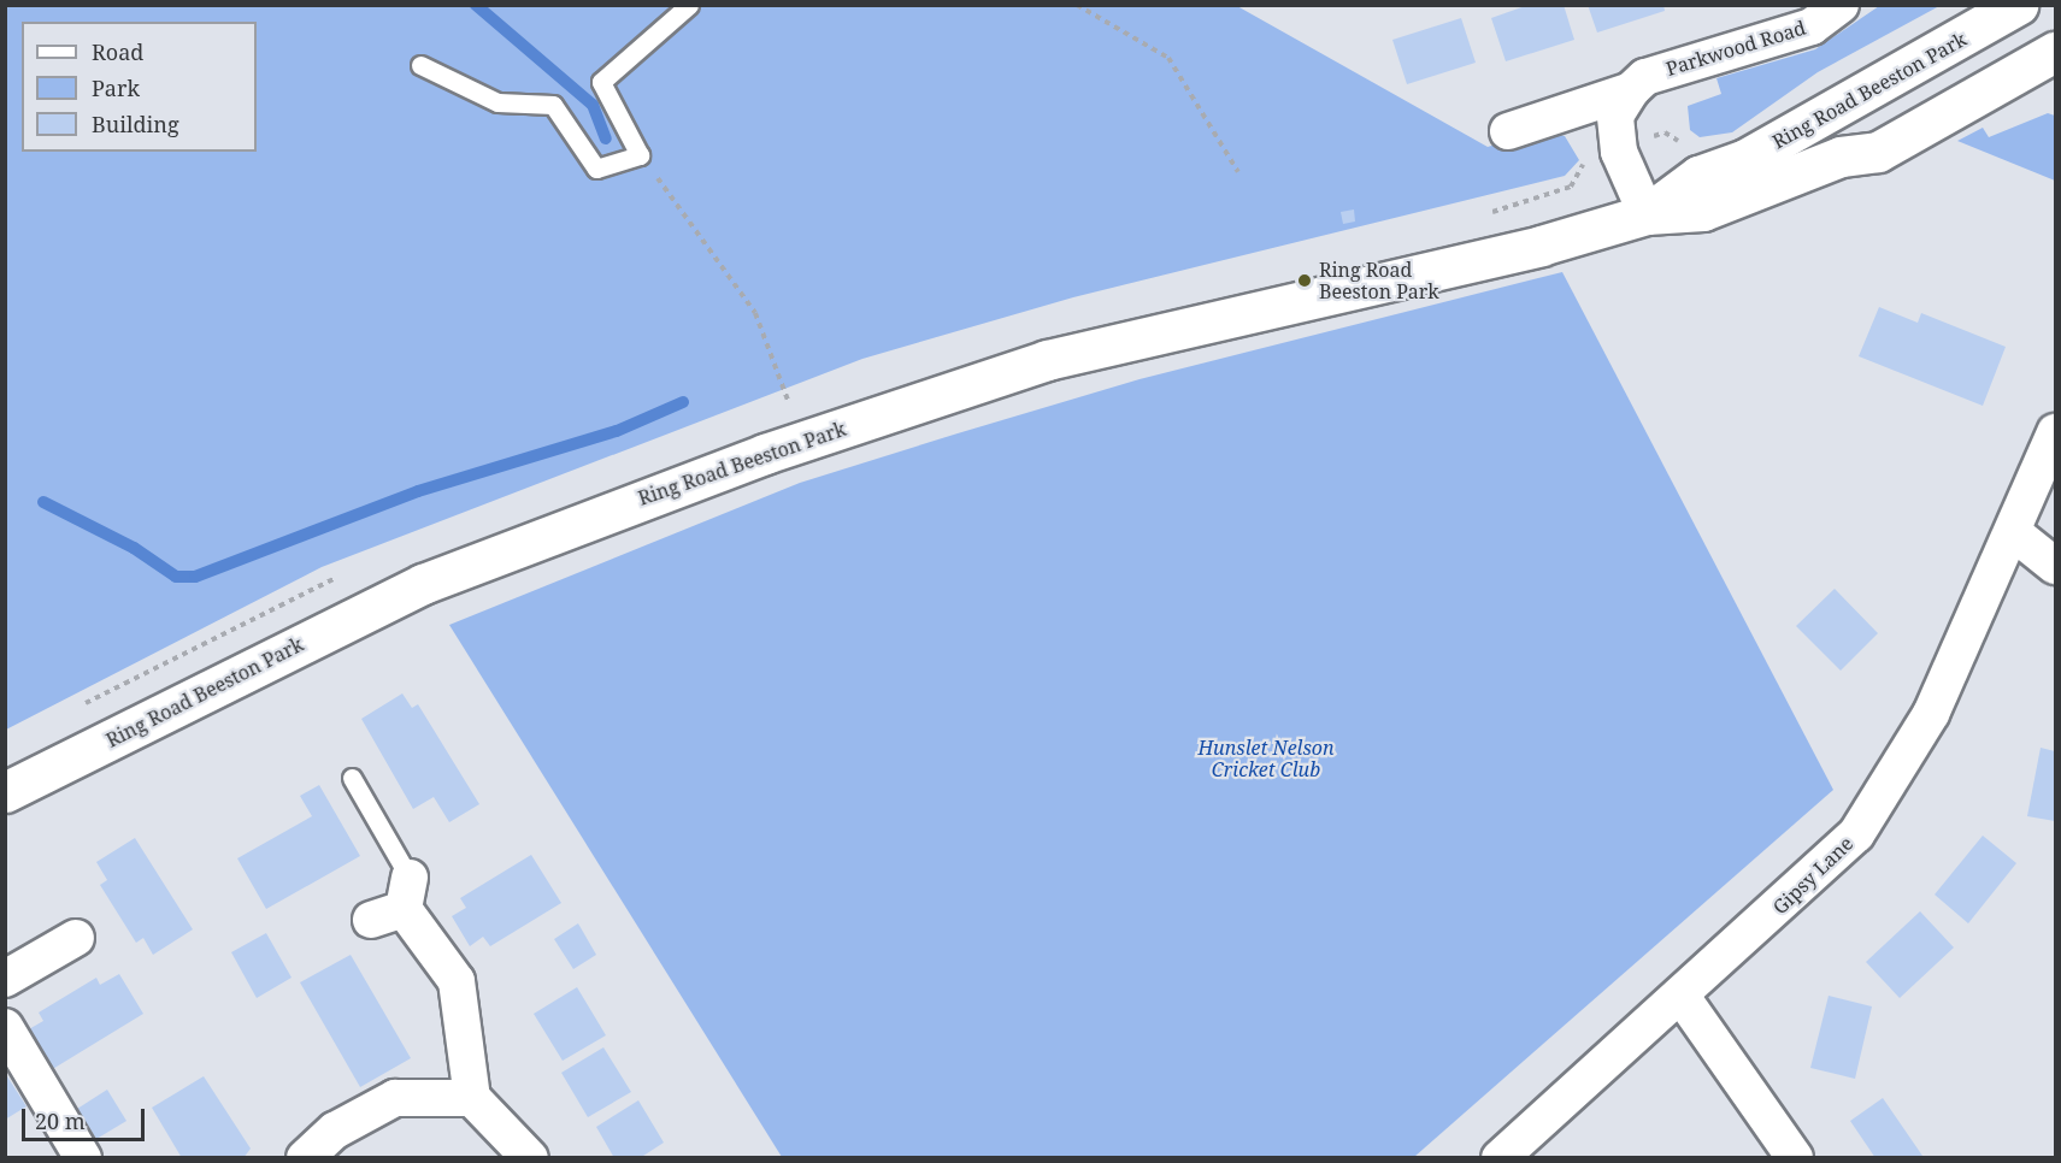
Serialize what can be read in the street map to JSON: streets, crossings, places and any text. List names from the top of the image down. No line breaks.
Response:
{"streets":{"street":["Parkwood Road","Ring Road Beeston Park","Gipsy Lane"]},"parks":["Hunslet Nelson Cricket Club"],"places":["Ring Road Beeston Park"],"legend":["Road","Park","Building"],"scale_bar":"20 m"}
